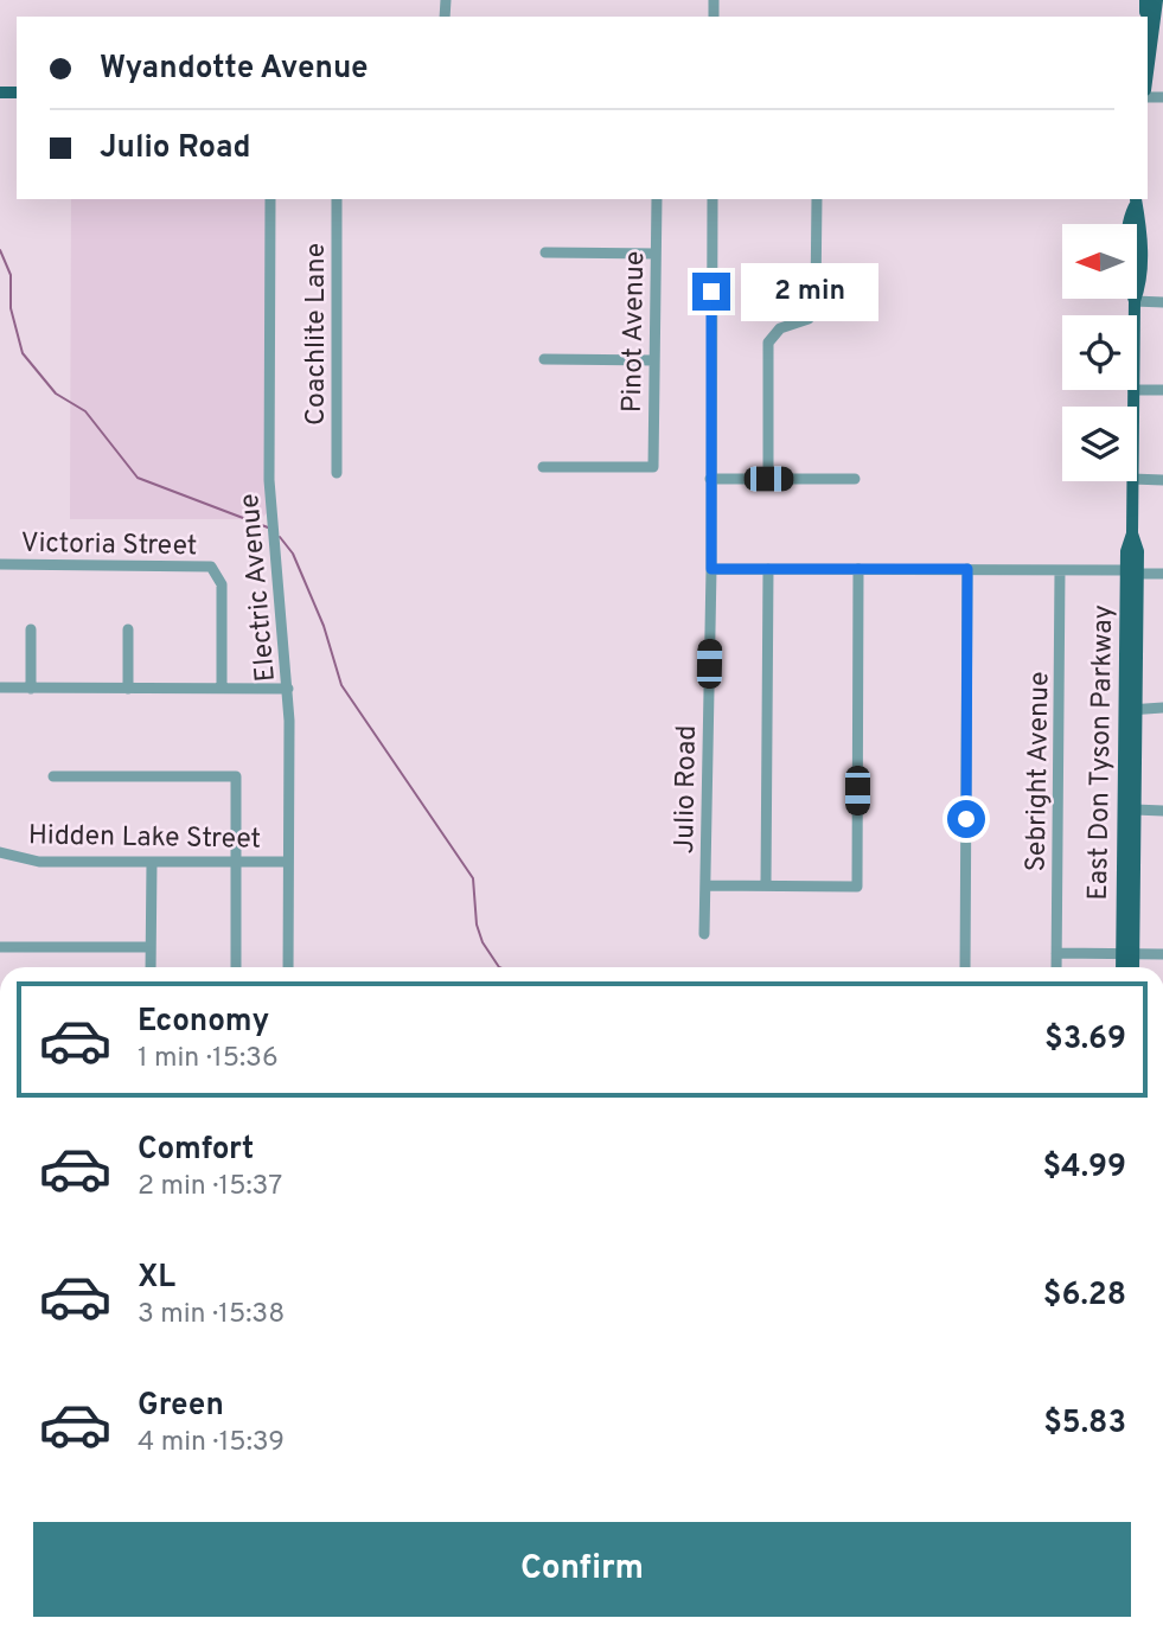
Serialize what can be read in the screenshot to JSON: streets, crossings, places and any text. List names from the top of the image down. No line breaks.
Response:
{"streets":{"main road":["East Don Tyson Parkway"],"street":["Pinot Avenue","Coachlite Lane","Victoria Street","Electric Avenue","Sebright Avenue","Julio Road","Hidden Lake Street"]},"crossings":[["Electric Avenue","Hidden Lake Street"]],"north":"left","page":{"banner":["Wyandotte Avenue","Julio Road"],"bubble":"2 min","list":[{"name":"Economy","note":"1 min · 15:36","value":"$3.69"},{"name":"Comfort","note":"2 min · 15:37","value":"$4.99"},{"name":"XL","note":"3 min · 15:38","value":"$6.28"},{"name":"Green","note":"4 min · 15:39","value":"$5.83"}],"buttons":"Confirm"}}
